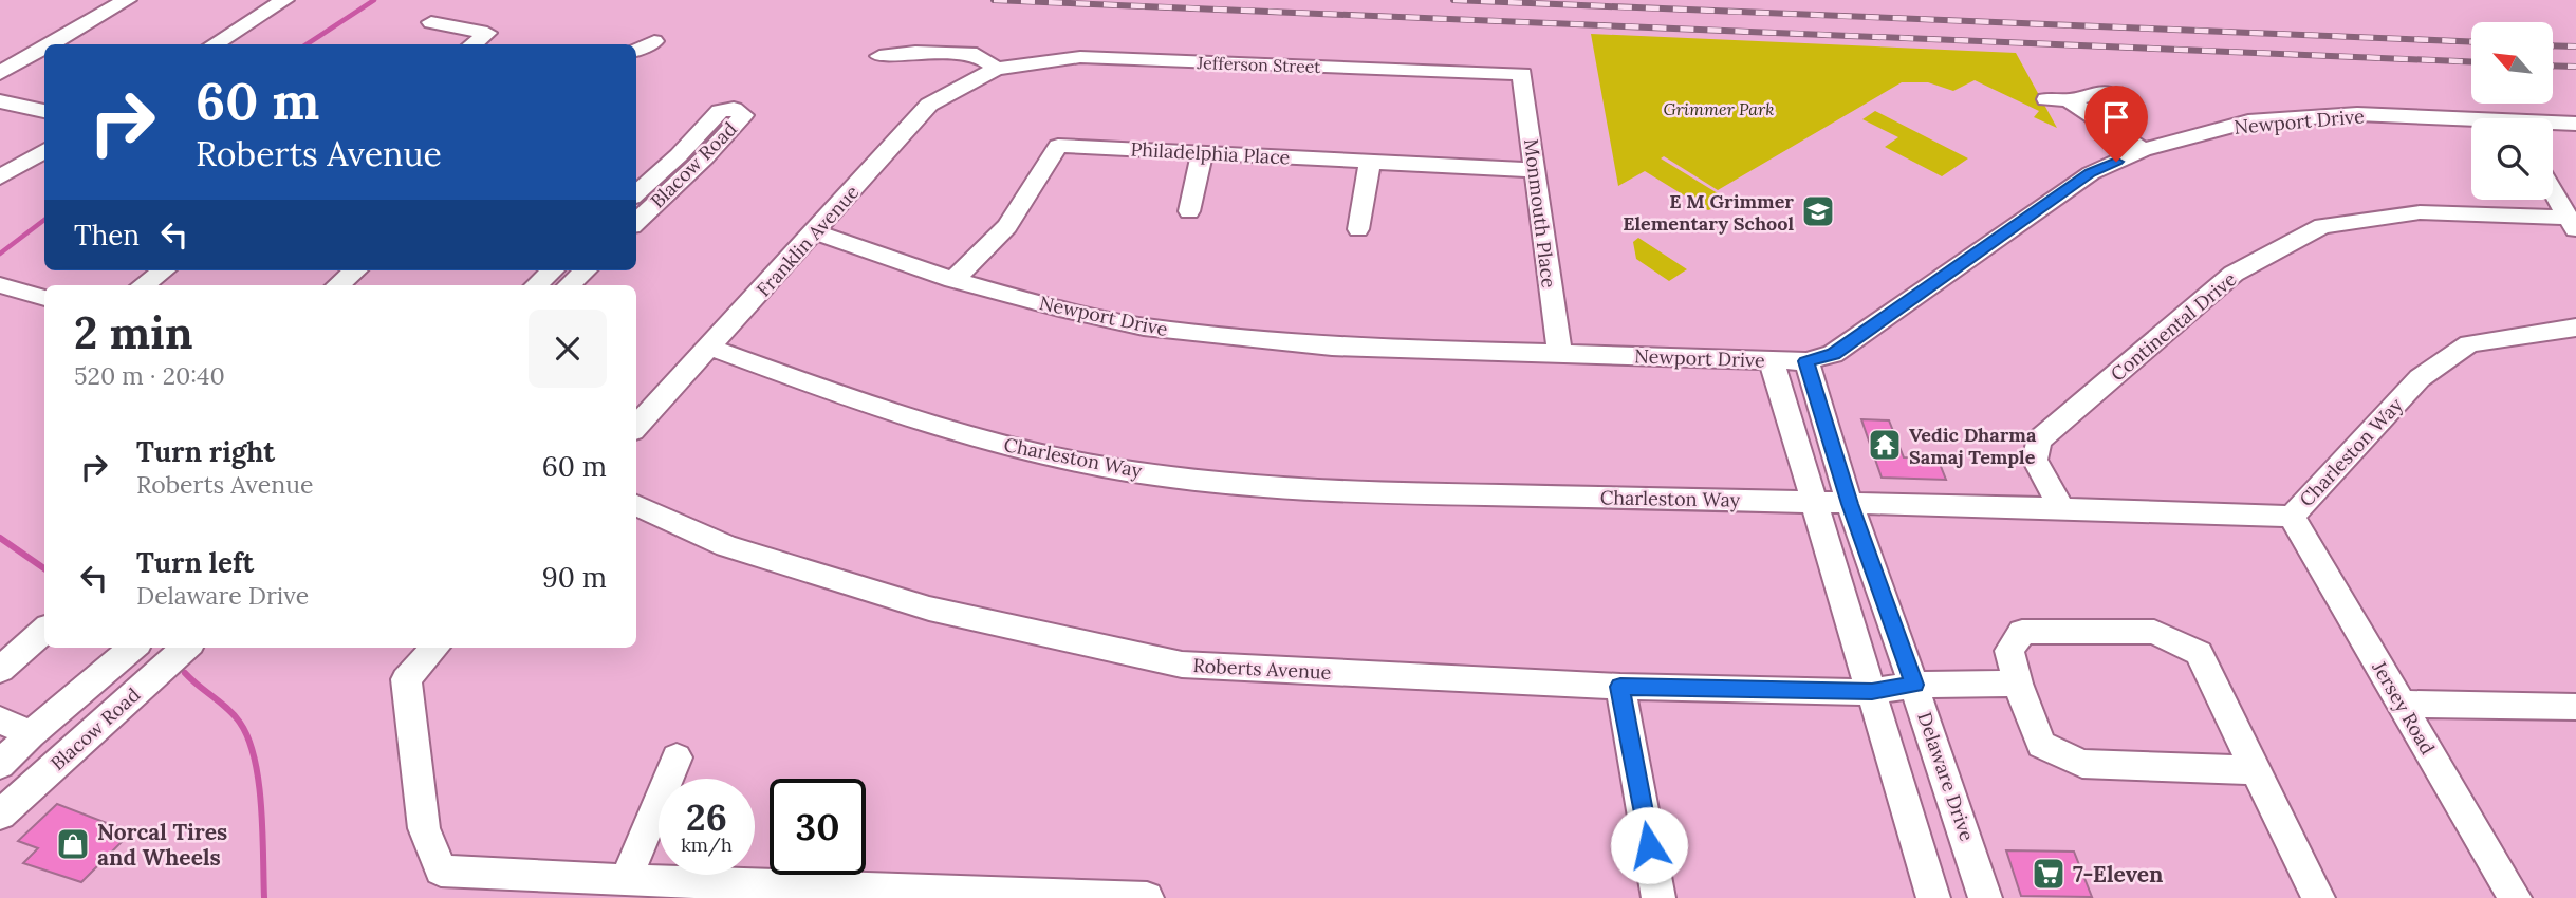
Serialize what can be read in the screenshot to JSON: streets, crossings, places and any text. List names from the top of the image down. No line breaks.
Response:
{"streets":{"street":["Jefferson Street","Newport Drive","Philadelphia Place","Blacow Road","Monmouth Place","Franklin Avenue","Continental Drive","Charleston Way","Roberts Avenue","Jersey Road","Delaware Drive"]},"crossings":[["Jefferson Street","Monmouth Place"],["Jefferson Street","Franklin Avenue"],["Newport Drive","Philadelphia Place"],["Newport Drive","Monmouth Place"],["Newport Drive","Franklin Avenue"],["Newport Drive","Delaware Drive"],["Philadelphia Place","Monmouth Place"],["Franklin Avenue","Charleston Way"],["Continental Drive","Charleston Way"],["Charleston Way","Jersey Road"],["Charleston Way","Delaware Drive"],["Roberts Avenue","Delaware Drive"]],"parks":["Grimmer Park"],"places":{"school or university":["E M Grimmer Elementary School"],"temple":["Vedic Dharma Samaj Temple"],"shop":["Norcal Tires and Wheels"],"supermarket":["7-Eleven"]},"north":"top left","page":{"turn":["60 m","Roberts Avenue"],"then":"Then","heading":["2 min","520 m · 20:40"],"list":[{"name":"Turn right","note":"Roberts Avenue","value":"60 m"},{"name":"Turn left","note":"Delaware Drive","value":"90 m"}],"speed":"26 km/h","limit":"30"}}
